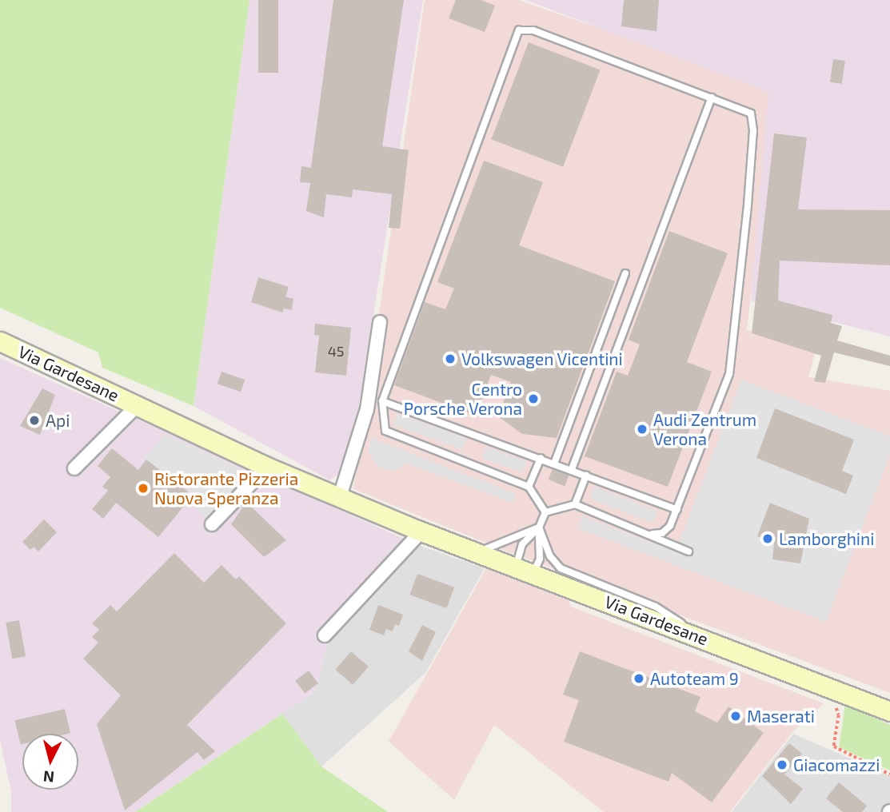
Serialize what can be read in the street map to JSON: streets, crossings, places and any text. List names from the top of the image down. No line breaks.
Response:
{"streets":{"main road":["Via Gardesane"]},"places":["Volkswagen Vicentini","Centro Porsche Verona","Api","Audi Zentrum Verona","Ristorante Pizzeria Nuova Speranza","Lamborghini","Autoteam 9","Maserati","Giacomazzi"],"house_numbers":["45"],"north":"bottom"}
